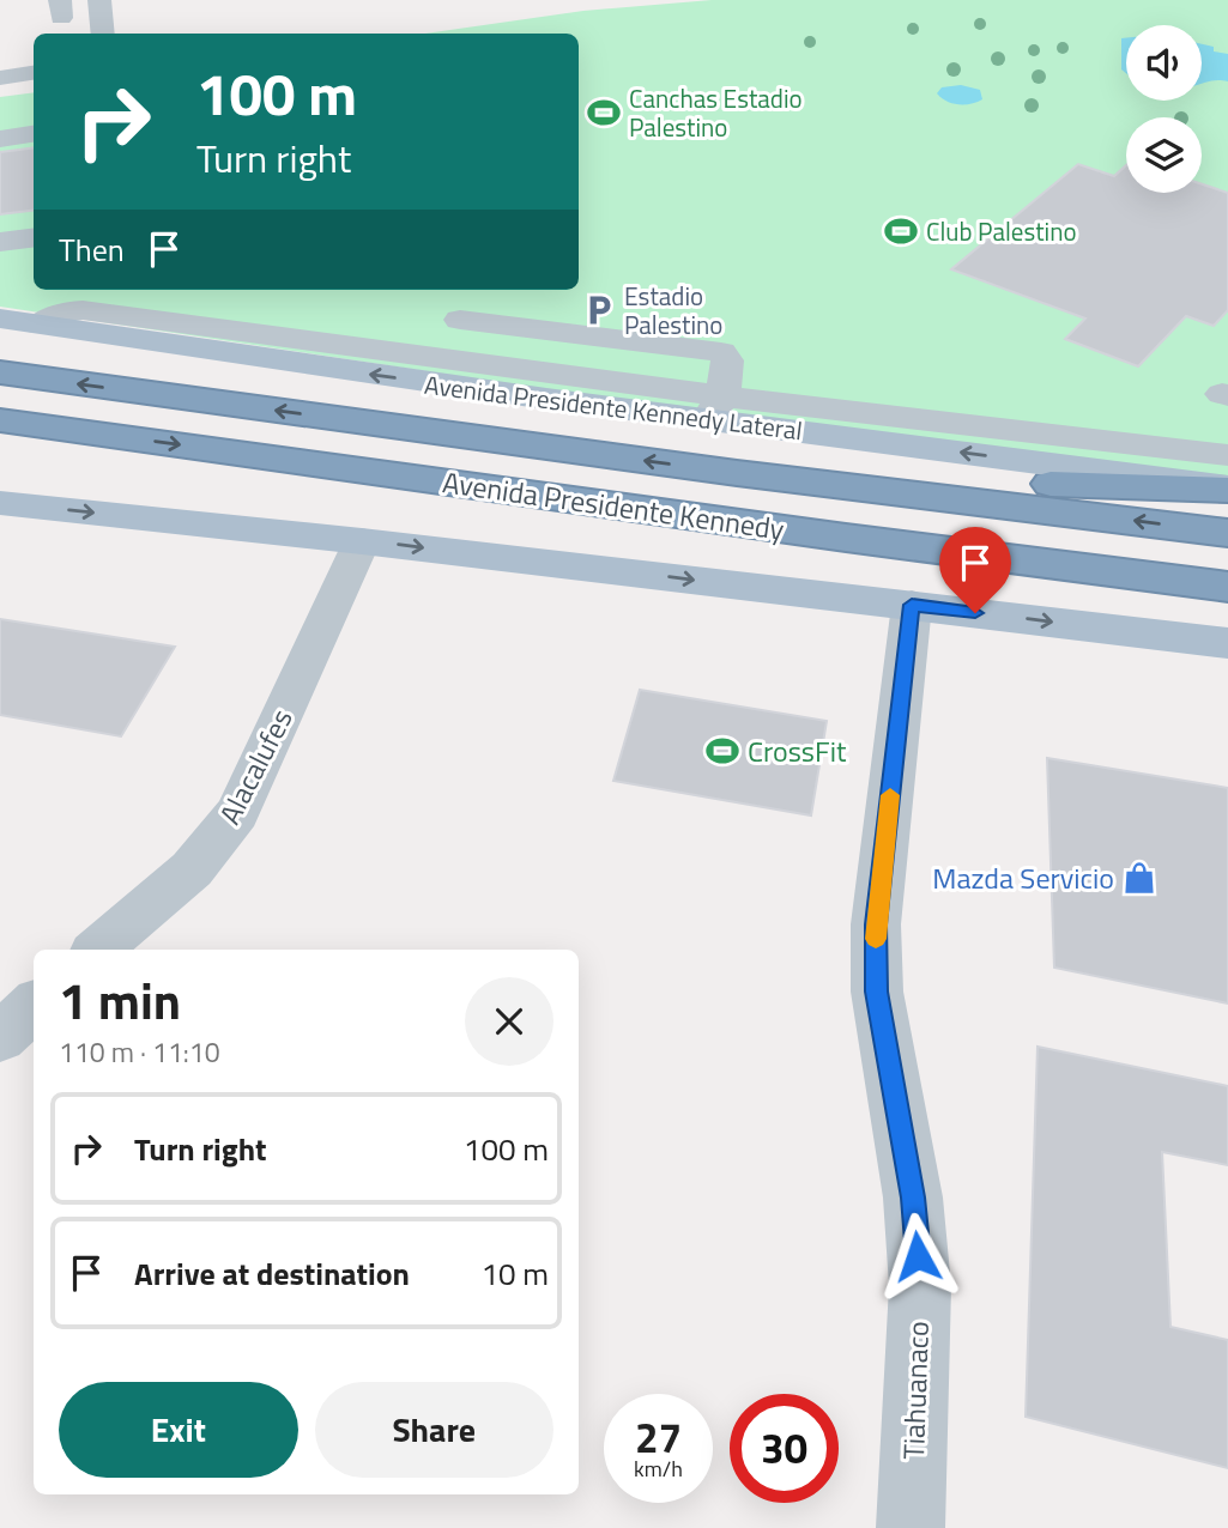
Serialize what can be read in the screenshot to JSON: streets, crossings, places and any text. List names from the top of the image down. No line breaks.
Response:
{"streets":{"highway":["Avenida Presidente Kennedy"],"main road":["Avenida Presidente Kennedy Lateral"],"street":["Alacalufes","Tiahuanaco"]},"places":{"sports":["Canchas Estadio Palestino","Club Palestino","CrossFit"],"parking":["Estadio Palestino"],"shop":["Mazda Servicio"]},"page":{"turn":["100 m","Turn right"],"then":"Then","heading":["1 min","110 m · 11:10"],"list":[{"name":"Turn right","value":"100 m"},{"name":"Arrive at destination","value":"10 m"}],"buttons":["Exit","Share"],"speed":"27 km/h","limit":"30"}}
